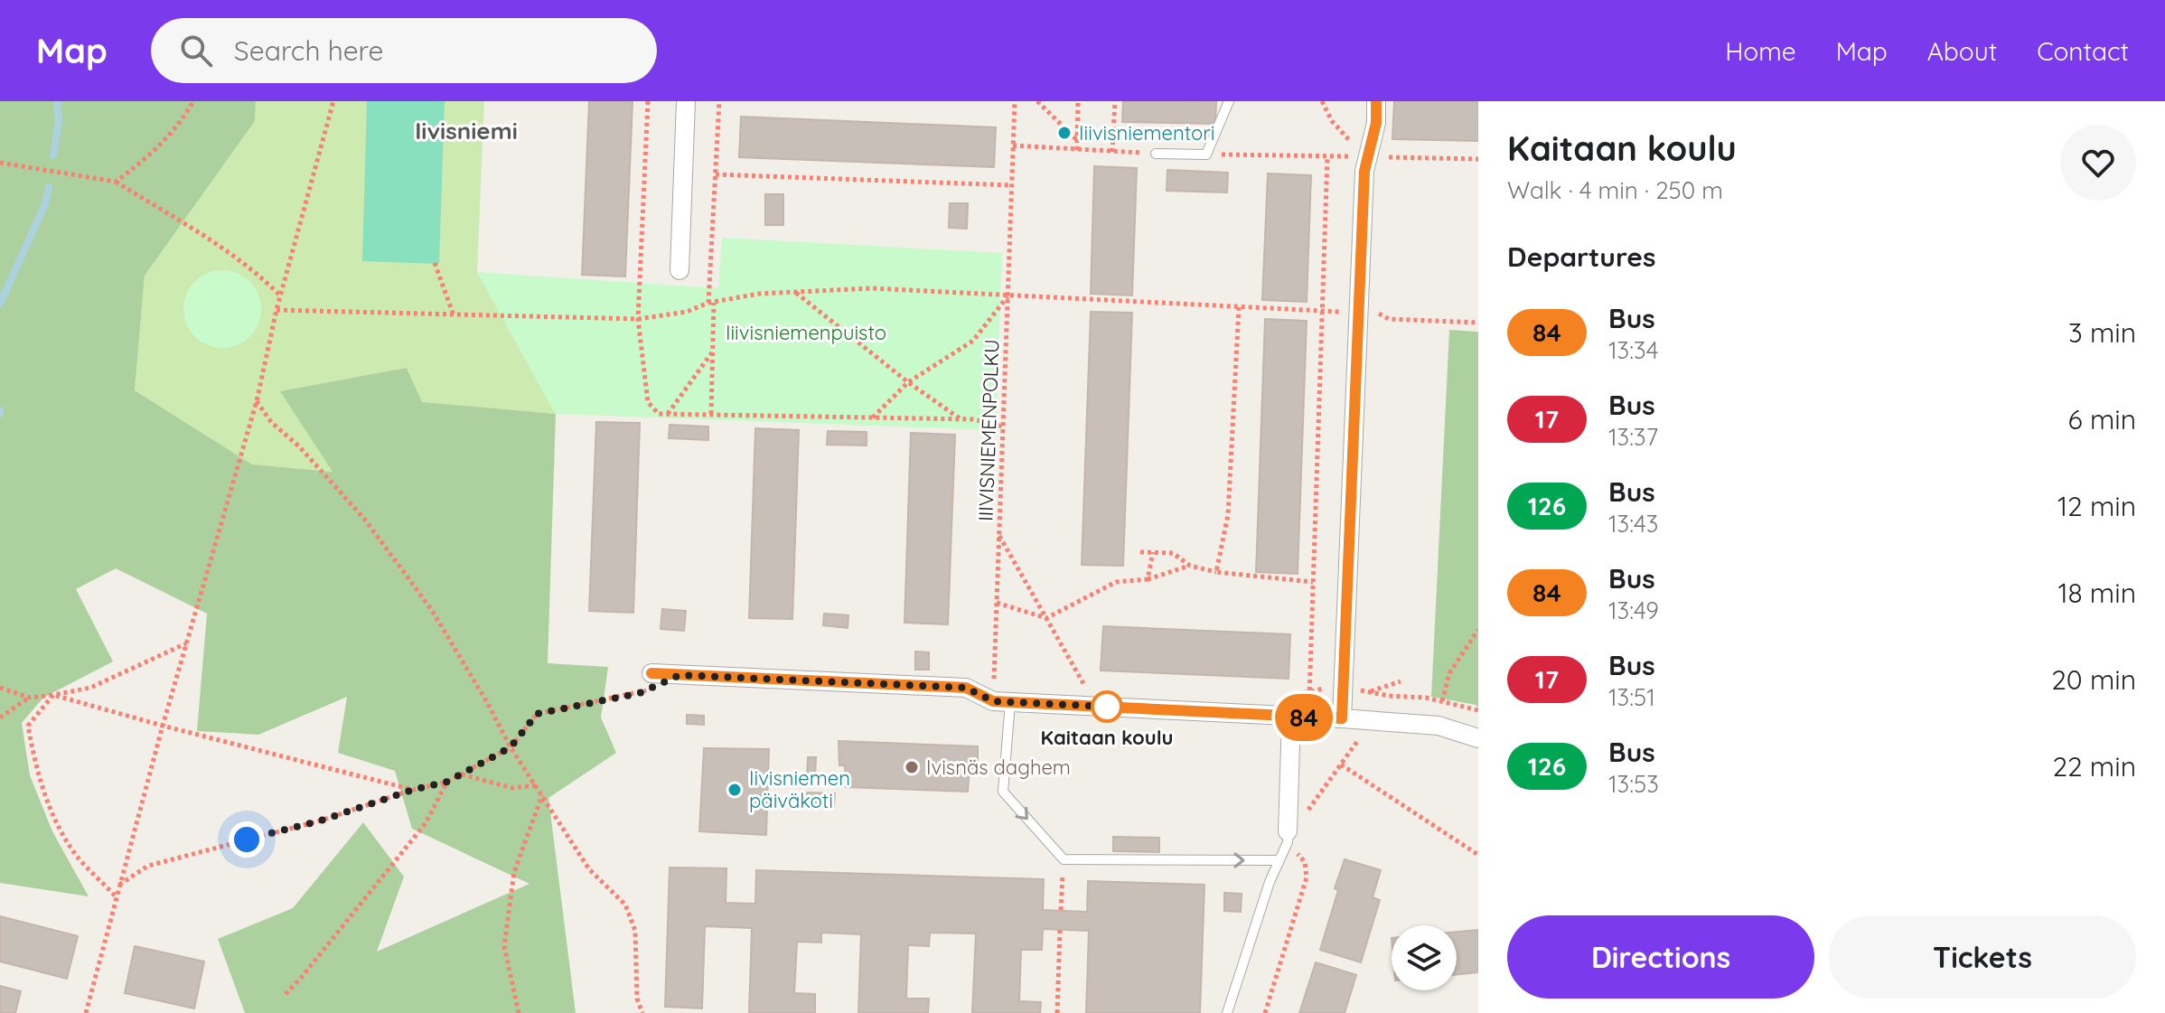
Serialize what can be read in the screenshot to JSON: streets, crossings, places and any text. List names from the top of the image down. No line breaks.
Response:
{"streets":{"path":["IIIVISNIEMENPOLKU"]},"districts":["Iivisniemi"],"parks":["Iiivisniemenpuisto"],"places":["Iiivisniementori","Kaitaan koulu","Ivisnäs daghem","Iivisniemen päiväkoti"],"lines":["bus line 84"],"page":{"header":"Map","search":"Search here","nav":["Home","Map","About","Contact"],"on_map":"84","heading":[["Kaitaan koulu","Walk · 4 min · 250 m"],"Departures"],"list":[{"mark":"84","name":"Bus","note":"13:34","value":"3 min"},{"mark":"17","name":"Bus","note":"13:37","value":"6 min"},{"mark":"126","name":"Bus","note":"13:43","value":"12 min"},{"mark":"84","name":"Bus","note":"13:49","value":"18 min"},{"mark":"17","name":"Bus","note":"13:51","value":"20 min"},{"mark":"126","name":"Bus","note":"13:53","value":"22 min"}],"buttons":["Directions","Tickets"]}}
